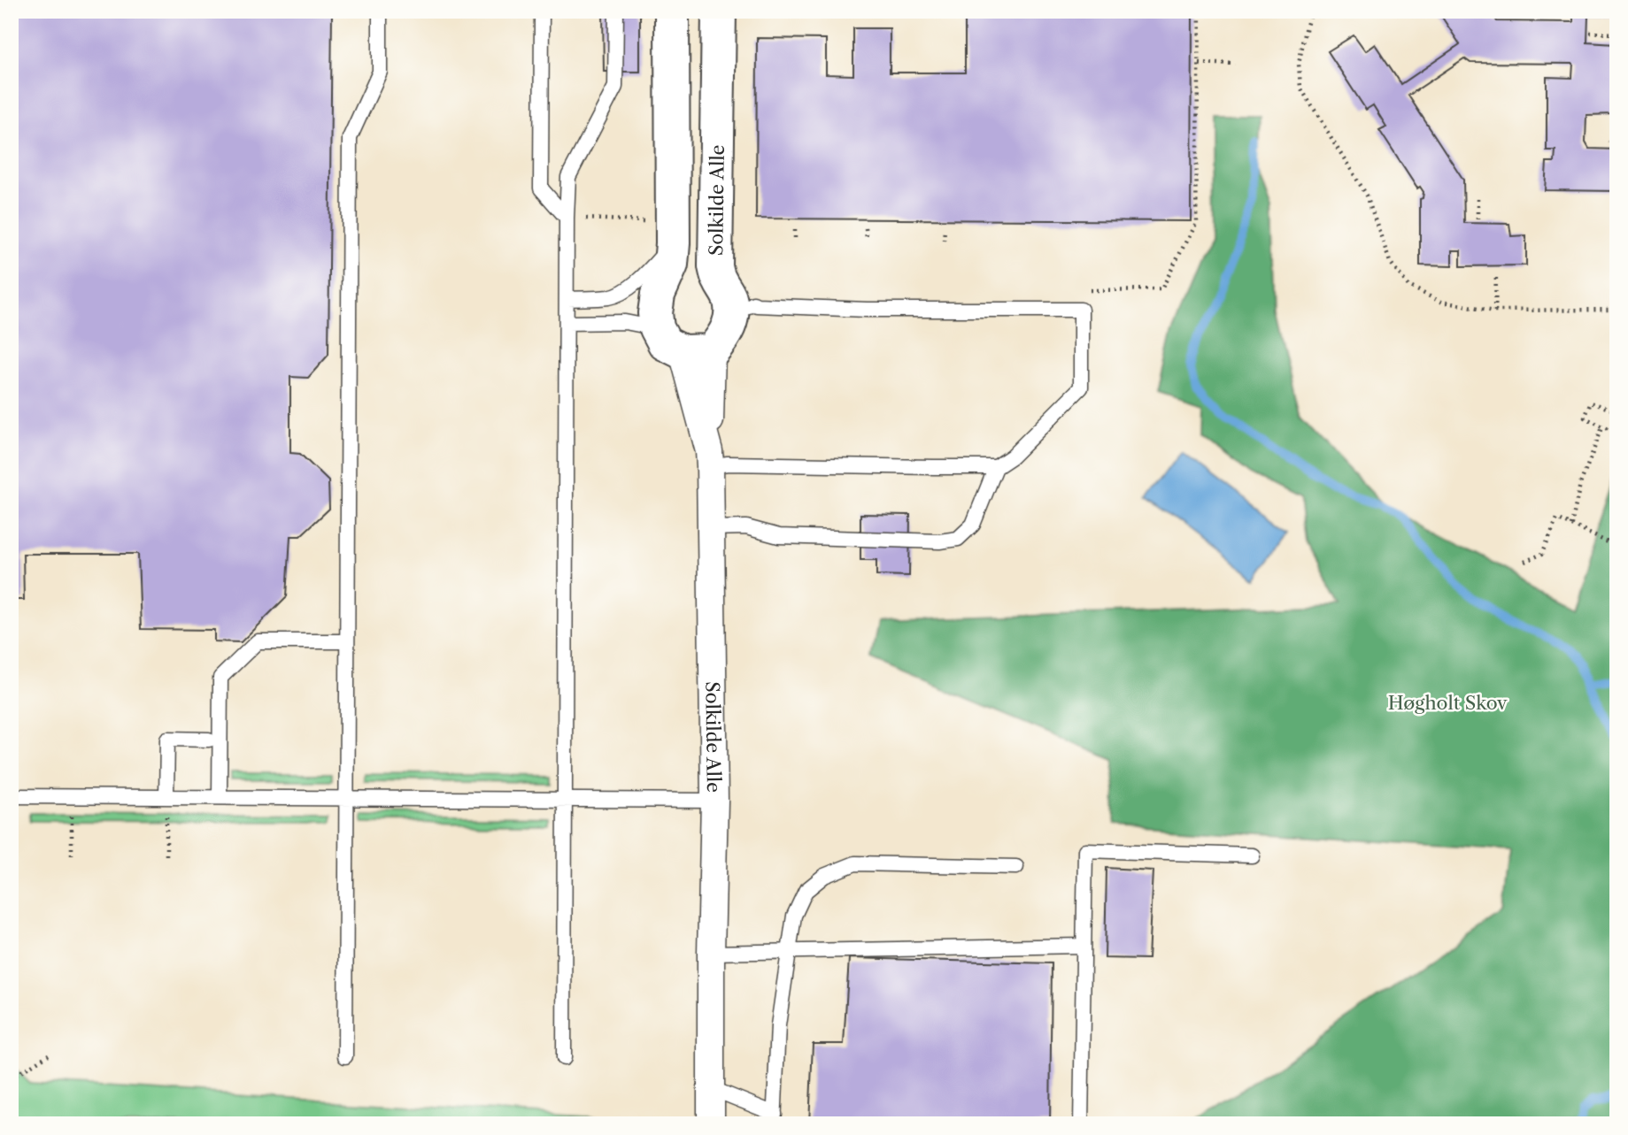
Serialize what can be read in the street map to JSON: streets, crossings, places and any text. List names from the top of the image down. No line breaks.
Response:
{"streets":{"street":["Solkilde Alle"]},"parks":["Høgholt Skov"]}
